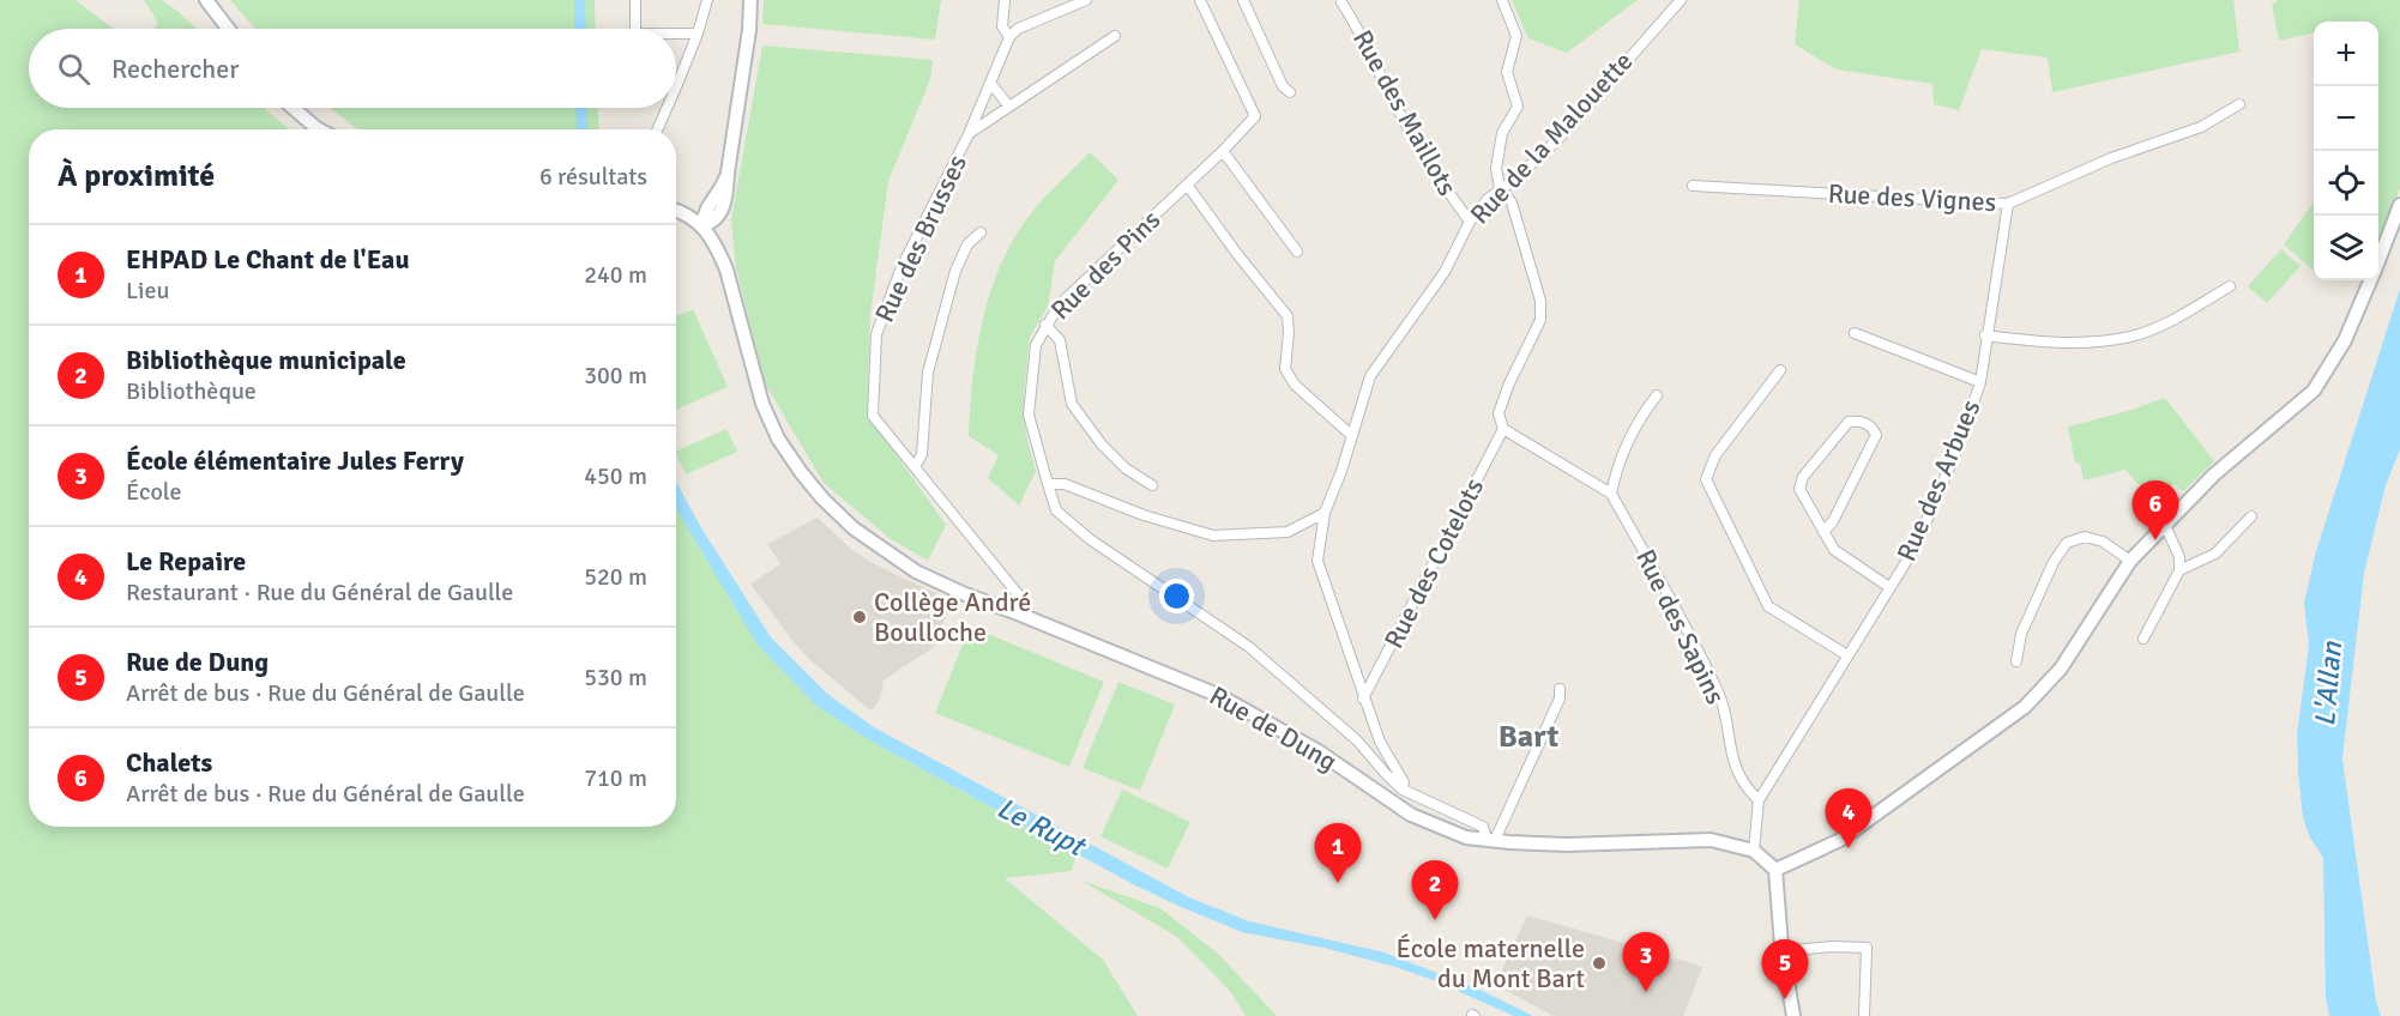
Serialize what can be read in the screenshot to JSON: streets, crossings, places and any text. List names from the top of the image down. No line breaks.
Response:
{"streets":{"main road":["Rue de Dung"],"street":["Rue des Maillots","Rue de la Malouette","Rue des Vignes","Rue des Brusses","Rue des Pins","Rue des Arbues","Rue des Cotelots","Rue des Sapins"]},"crossings":[["Rue des Maillots","Rue de la Malouette"],["Rue de la Malouette","Rue des Cotelots"],["Rue des Vignes","Rue des Arbues"],["Rue des Brusses","Rue de Dung"],["Rue des Arbues","Rue des Sapins"],["Rue des Arbues","Rue de Dung"],["Rue des Cotelots","Rue des Sapins"]],"districts":["Bart"],"water":["L'Allan","Le Rupt"],"places":["Collège André Boulloche","École maternelle du Mont Bart"],"page":{"map_buttons":["+","−"],"search":"Rechercher","heading":["À proximité","6 résultats"],"list":[{"mark":"1","name":"EHPAD Le Chant de l'Eau","note":"Lieu","value":"240 m"},{"mark":"2","name":"Bibliothèque municipale","note":"Bibliothèque","value":"300 m"},{"mark":"3","name":"École élémentaire Jules Ferry","note":"École","value":"450 m"},{"mark":"4","name":"Le Repaire","note":"Restaurant · Rue du Général de Gaulle","value":"520 m"},{"mark":"5","name":"Rue de Dung","note":"Arrêt de bus · Rue du Général de Gaulle","value":"530 m"},{"mark":"6","name":"Chalets","note":"Arrêt de bus · Rue du Général de Gaulle","value":"710 m"}],"pins":["6","4","1","2","3","5"]}}
